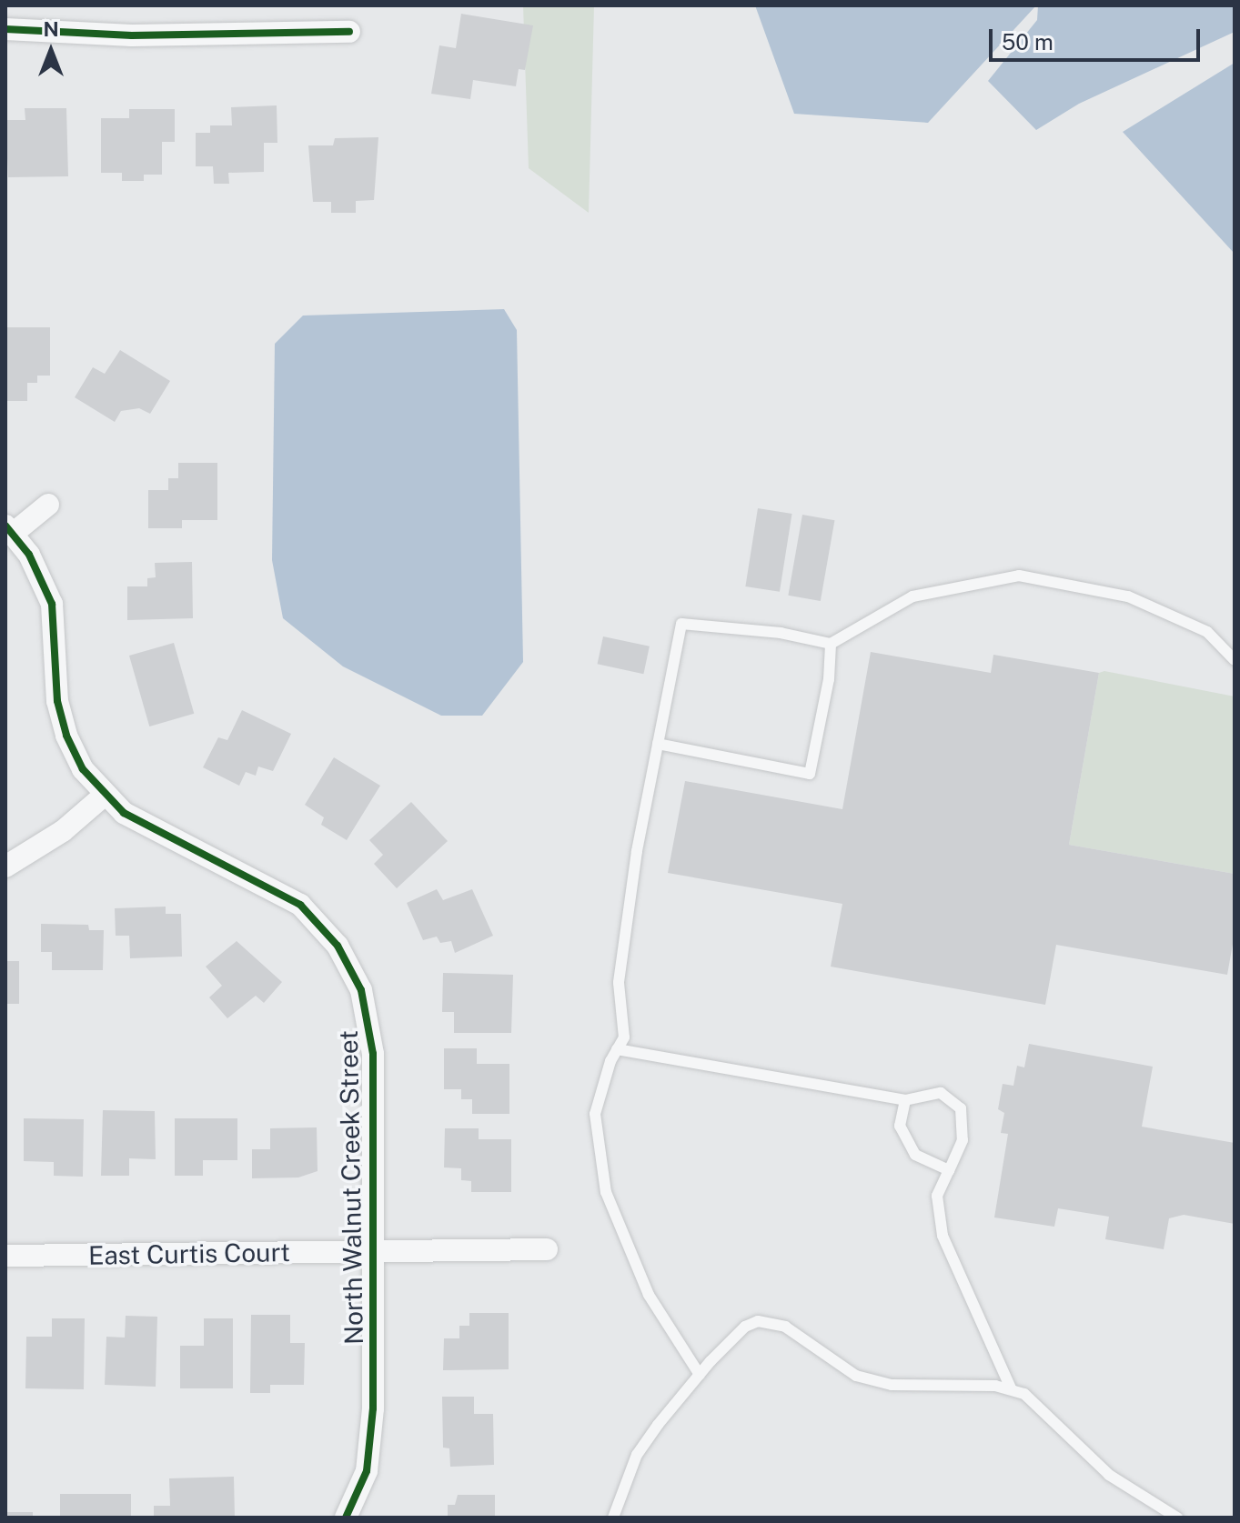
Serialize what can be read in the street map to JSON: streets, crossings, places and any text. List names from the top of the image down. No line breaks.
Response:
{"streets":{"street":["North Walnut Creek Street","East Curtis Court"]},"crossings":[["North Walnut Creek Street","East Curtis Court"]],"scale_bar":"50 m","north":"top"}
